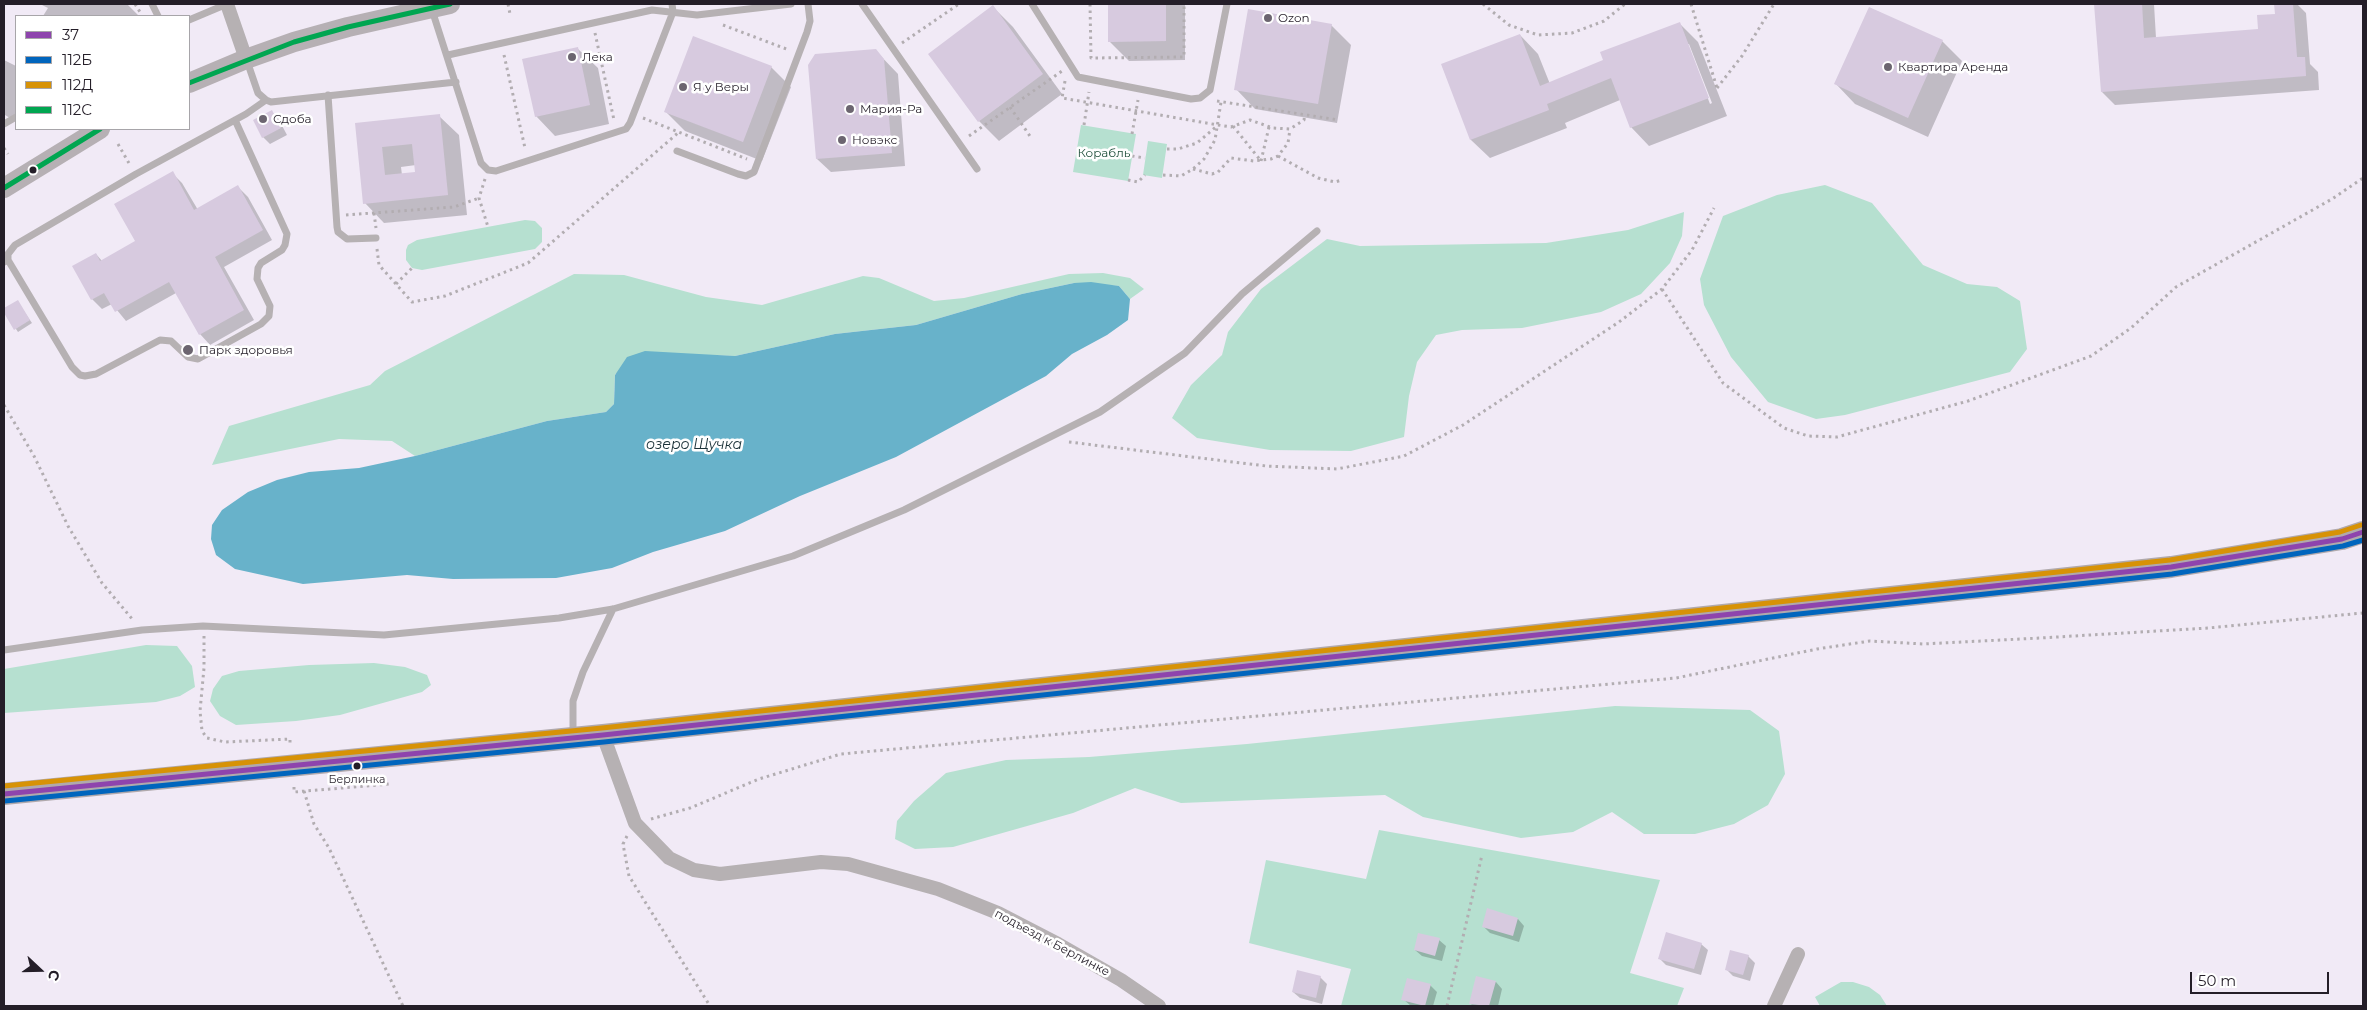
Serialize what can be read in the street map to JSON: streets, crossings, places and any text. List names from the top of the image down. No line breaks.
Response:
{"streets":{"street":["подъезд к Берлинке"]},"water":["озеро Щучка"],"parks":["Корабль"],"places":["Ozon","Лека","Квартира Аренда","Я у Веры","Мария-Ра","Сдоба","Новэкс","Парк здоровья","Берлинка"],"lines":["transit line 112С","transit line 112Д","transit line 37","transit line 112Б"],"legend":["37","112Б","112Д","112С"],"scale_bar":"50 m","north":"right"}
